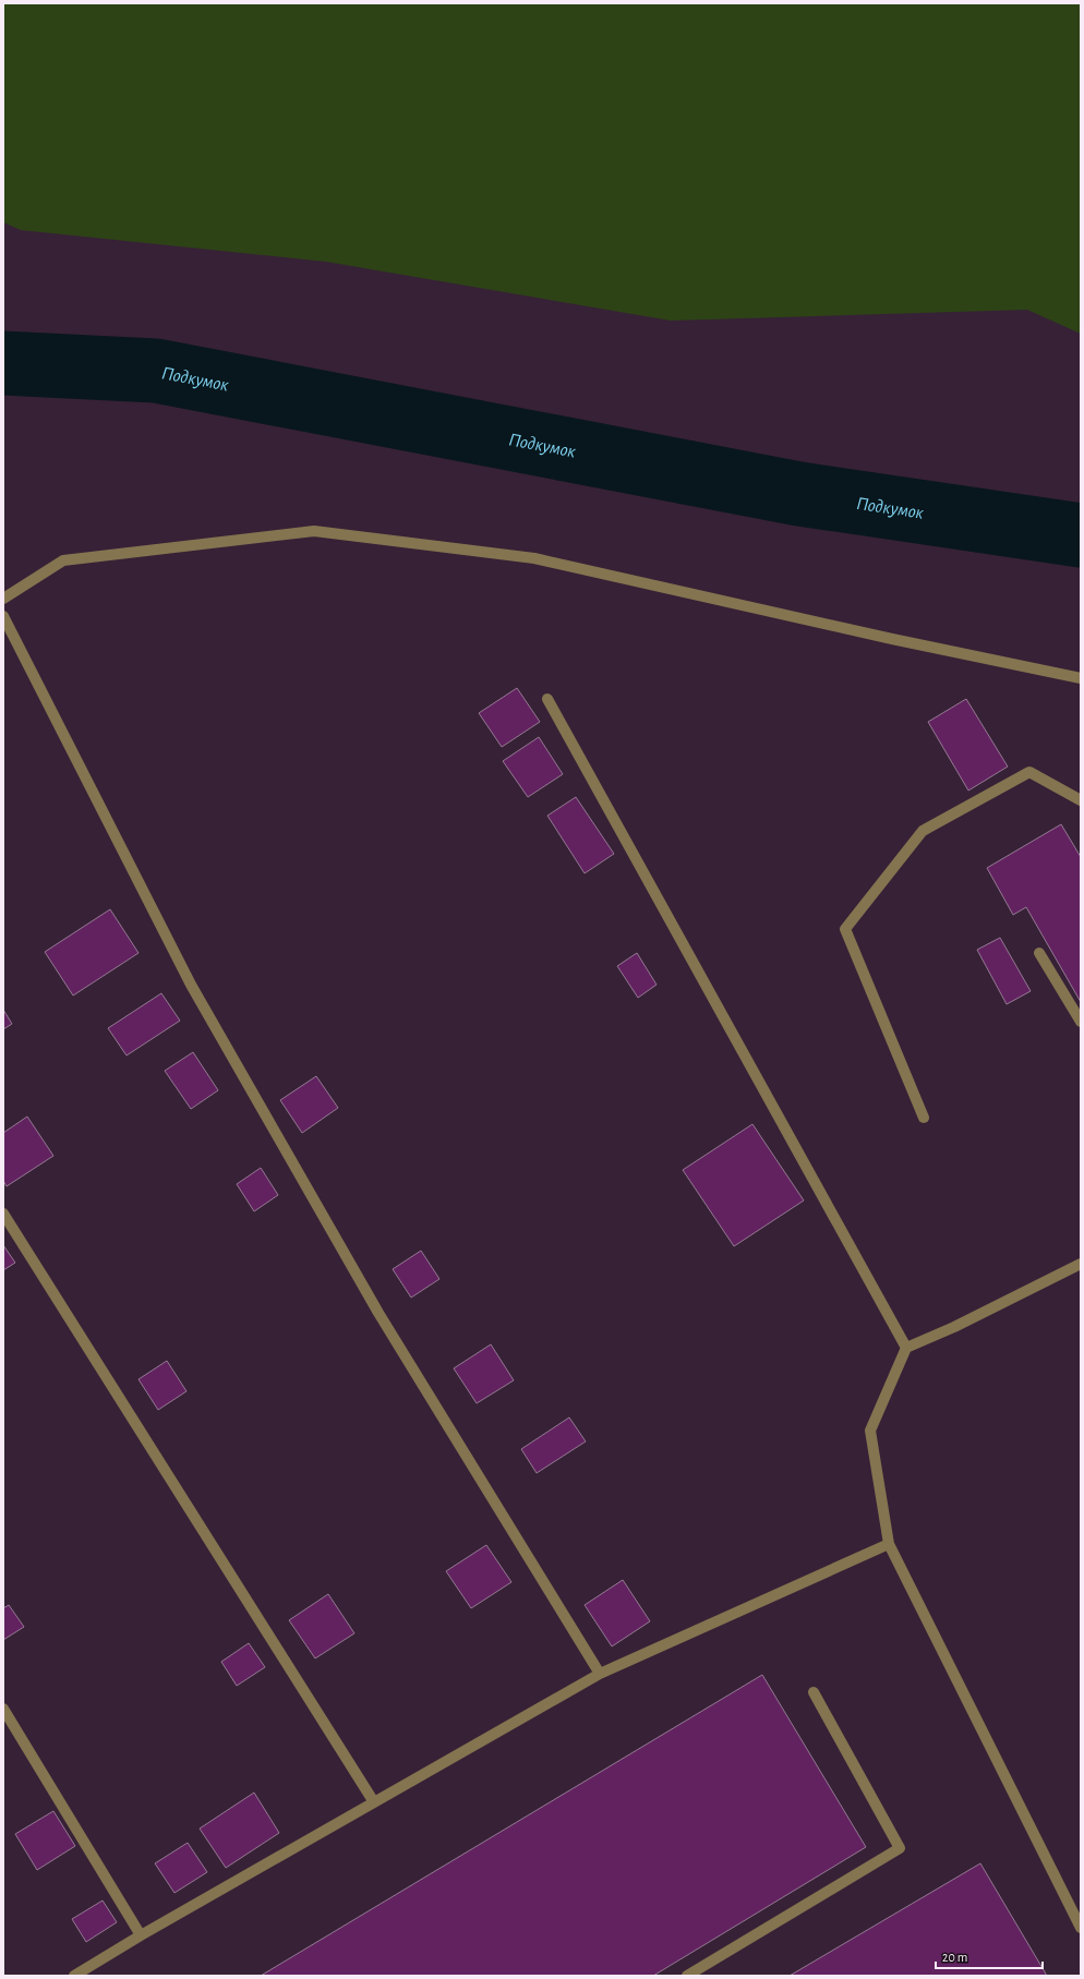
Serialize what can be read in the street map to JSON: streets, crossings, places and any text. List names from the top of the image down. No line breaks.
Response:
{"water":["Подкумок"],"scale_bar":"20 m"}
